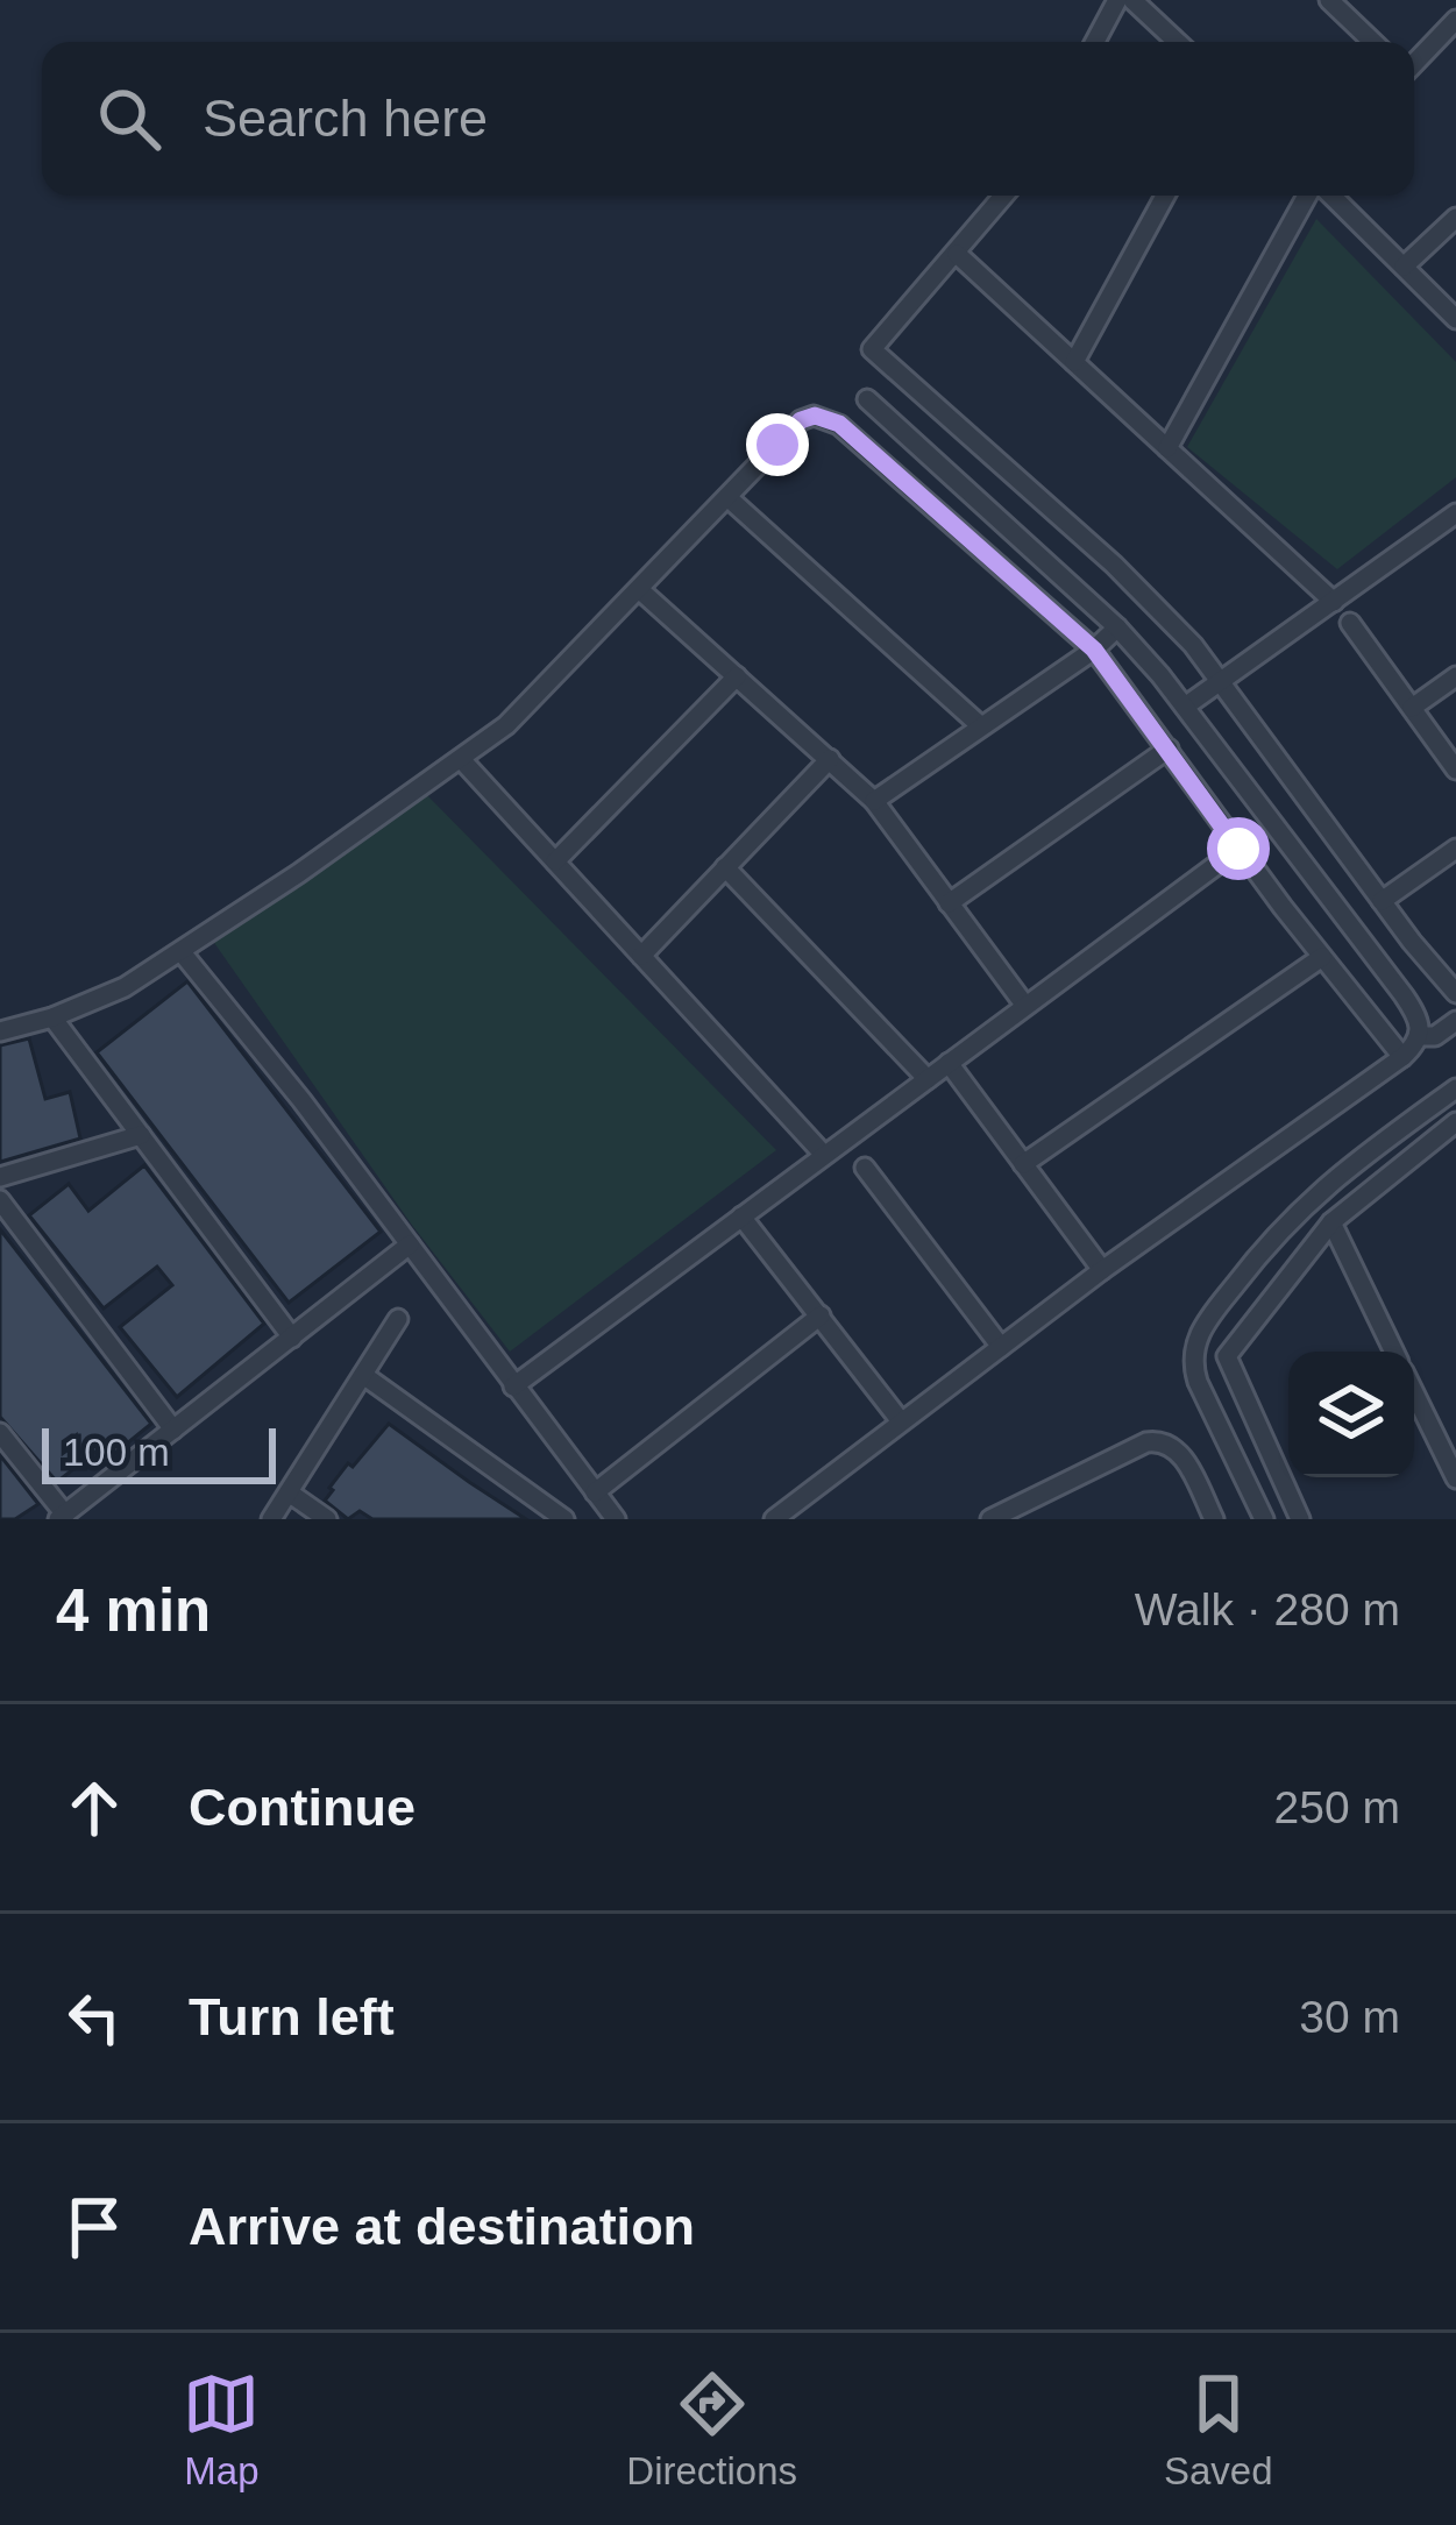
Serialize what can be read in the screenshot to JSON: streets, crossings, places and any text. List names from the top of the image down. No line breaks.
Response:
{"scale_bar":"100 m","page":{"search":"Search here","scale":"100 m","heading":["4 min","Walk · 280 m"],"list":[["Continue","250 m"],["Turn left","30 m"],"Arrive at destination"],"nav":["Map","Directions","Saved"]}}
